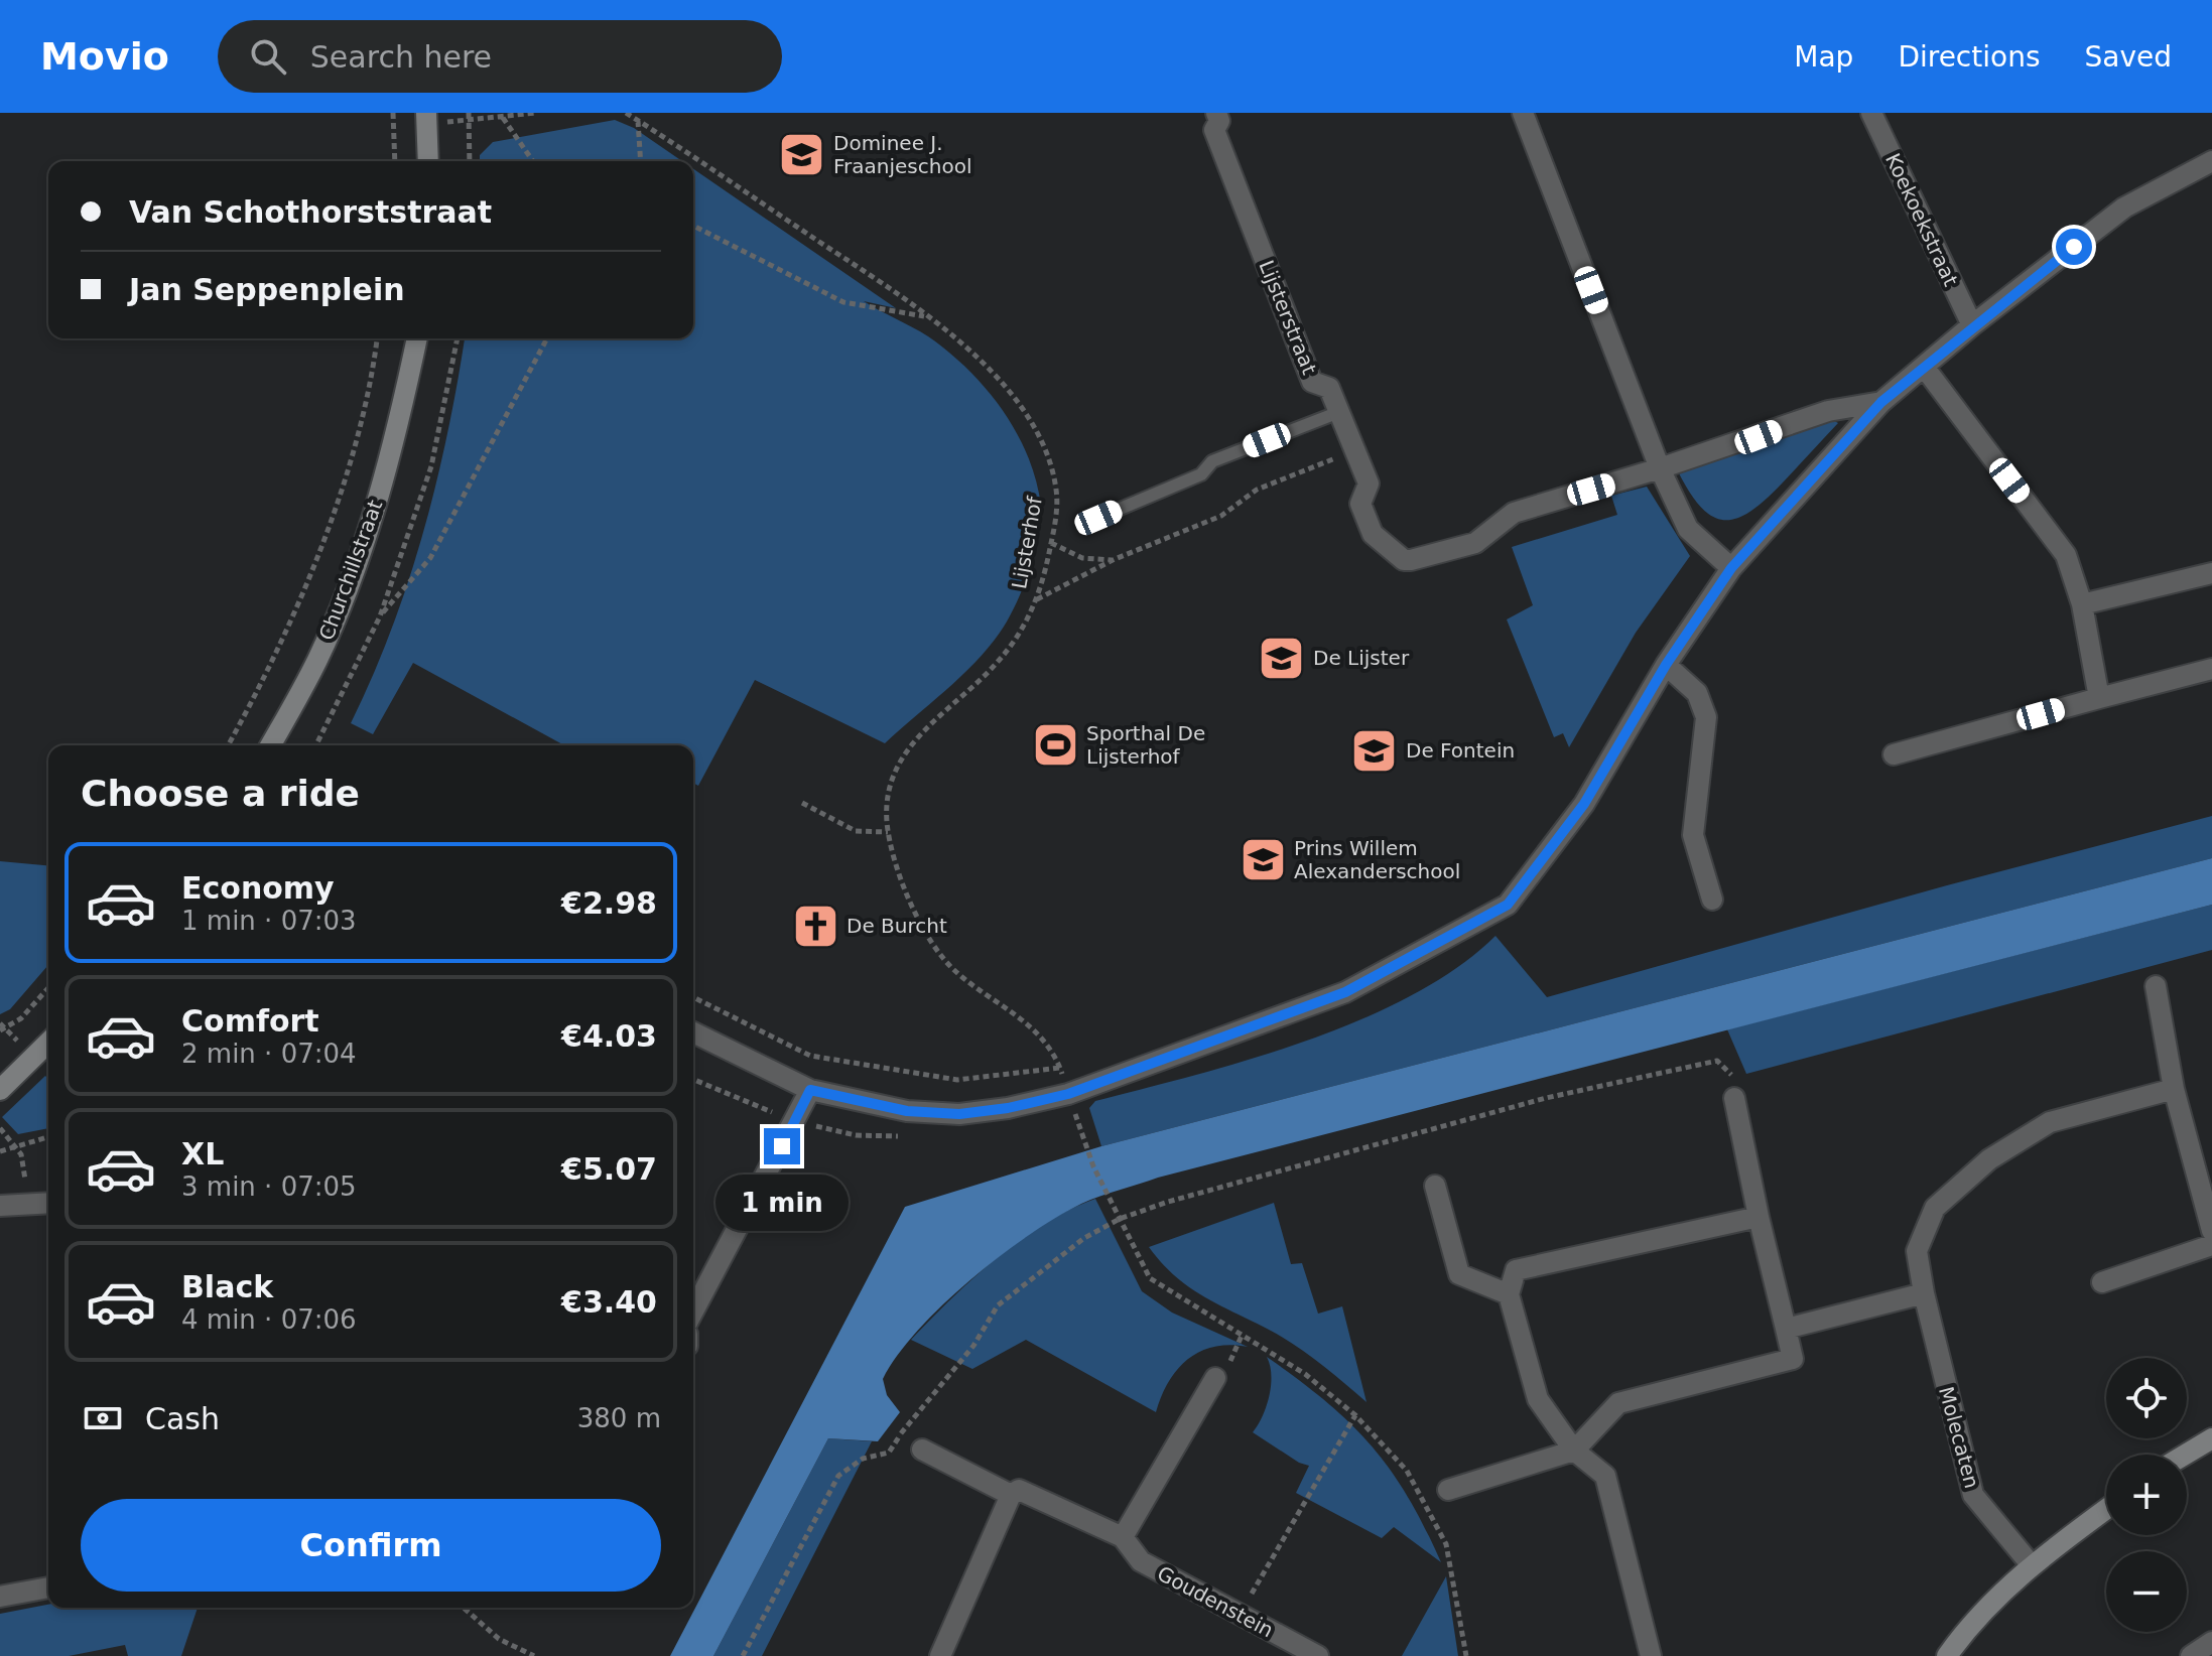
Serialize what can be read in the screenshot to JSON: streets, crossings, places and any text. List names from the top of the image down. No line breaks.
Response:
{"streets":{"street":["Koekoekstraat","Lijsterstraat","Churchillstraat","Molecaten","Goudenstein"],"path":["Lijsterhof"]},"places":{"school or university":["Dominee J. Fraanjeschool","De Lijster","De Fontein","Prins Willem Alexanderschool"],"sports":["Sporthal De Lijsterhof"],"church":["De Burcht"]},"page":{"header":"Movio","search":"Search here","nav":["Map","Directions","Saved"],"banner":["Van Schothorststraat","Jan Seppenplein"],"heading":"Choose a ride","list":[{"name":"Economy","note":"1 min · 07:03","value":"€2.98"},{"name":"Comfort","note":"2 min · 07:04","value":"€4.03"},{"name":"XL","note":"3 min · 07:05","value":"€5.07"},{"name":"Black","note":"4 min · 07:06","value":"€3.40"}],"bubble":"1 min","map_buttons":["+","−"],"pay":["Cash","380 m"],"buttons":"Confirm"}}
